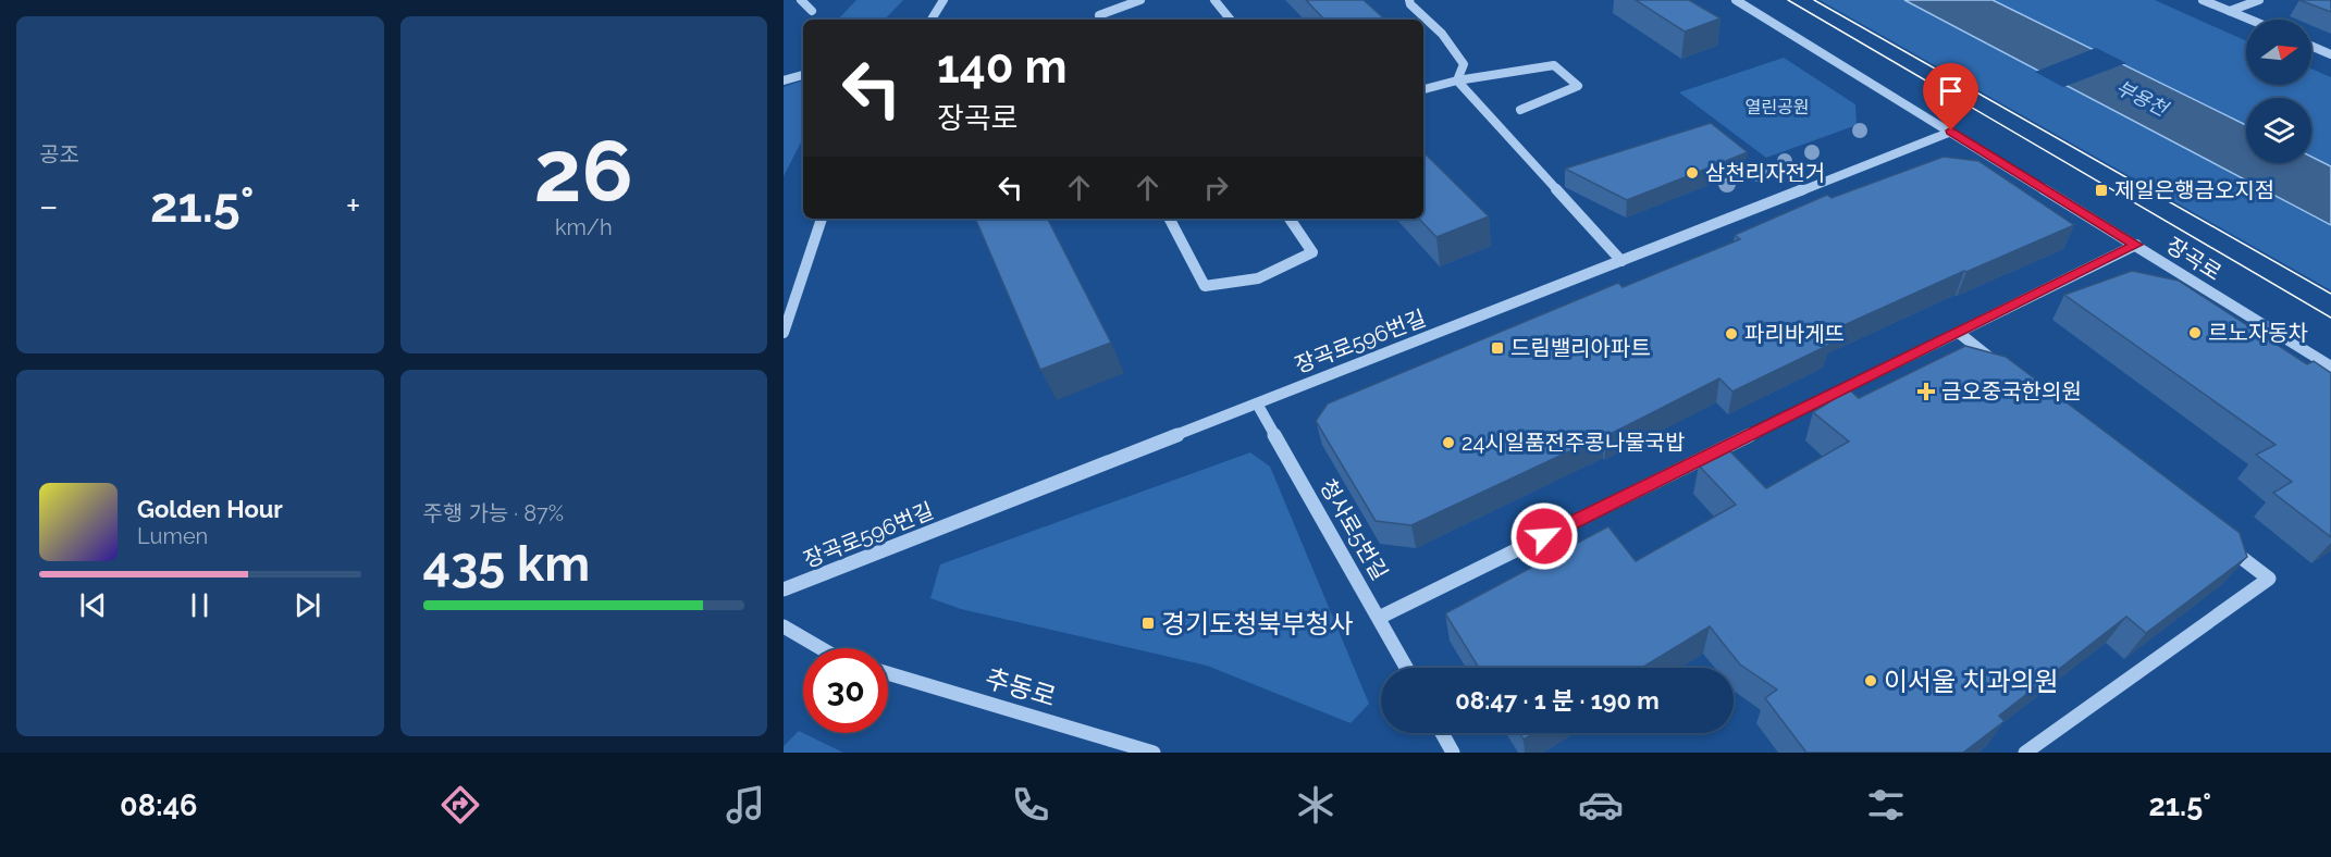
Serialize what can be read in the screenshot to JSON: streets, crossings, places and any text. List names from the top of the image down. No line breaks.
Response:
{"streets":{"street":["장곡로","장곡로596번길","청사로5번길","추동로"]},"crossings":[["장곡로","장곡로596번길"],["장곡로596번길","청사로5번길"]],"water":["부용천"],"parks":["열린공원"],"places":{"other":["삼천리자전거","르노자동차","파리바게뜨","24시일품전주콩나물국밥","이서울 치과의원"],"transit":["제일은행금오지점","드림밸리아파트","경기도청북부청사"],"health":["금오중국한의원"]},"north":"right","page":{"tile":["공조",["26","km/h"],["주행 가능 · 87%","435 km"]],"turn":["140 m","장곡로"],"heat":["−","21.5°","+"],"song":["Golden Hour","Lumen"],"limit":"30","trip":"08:47 · 1 분 · 190 m","tabs":["08:46","21.5°"]}}
